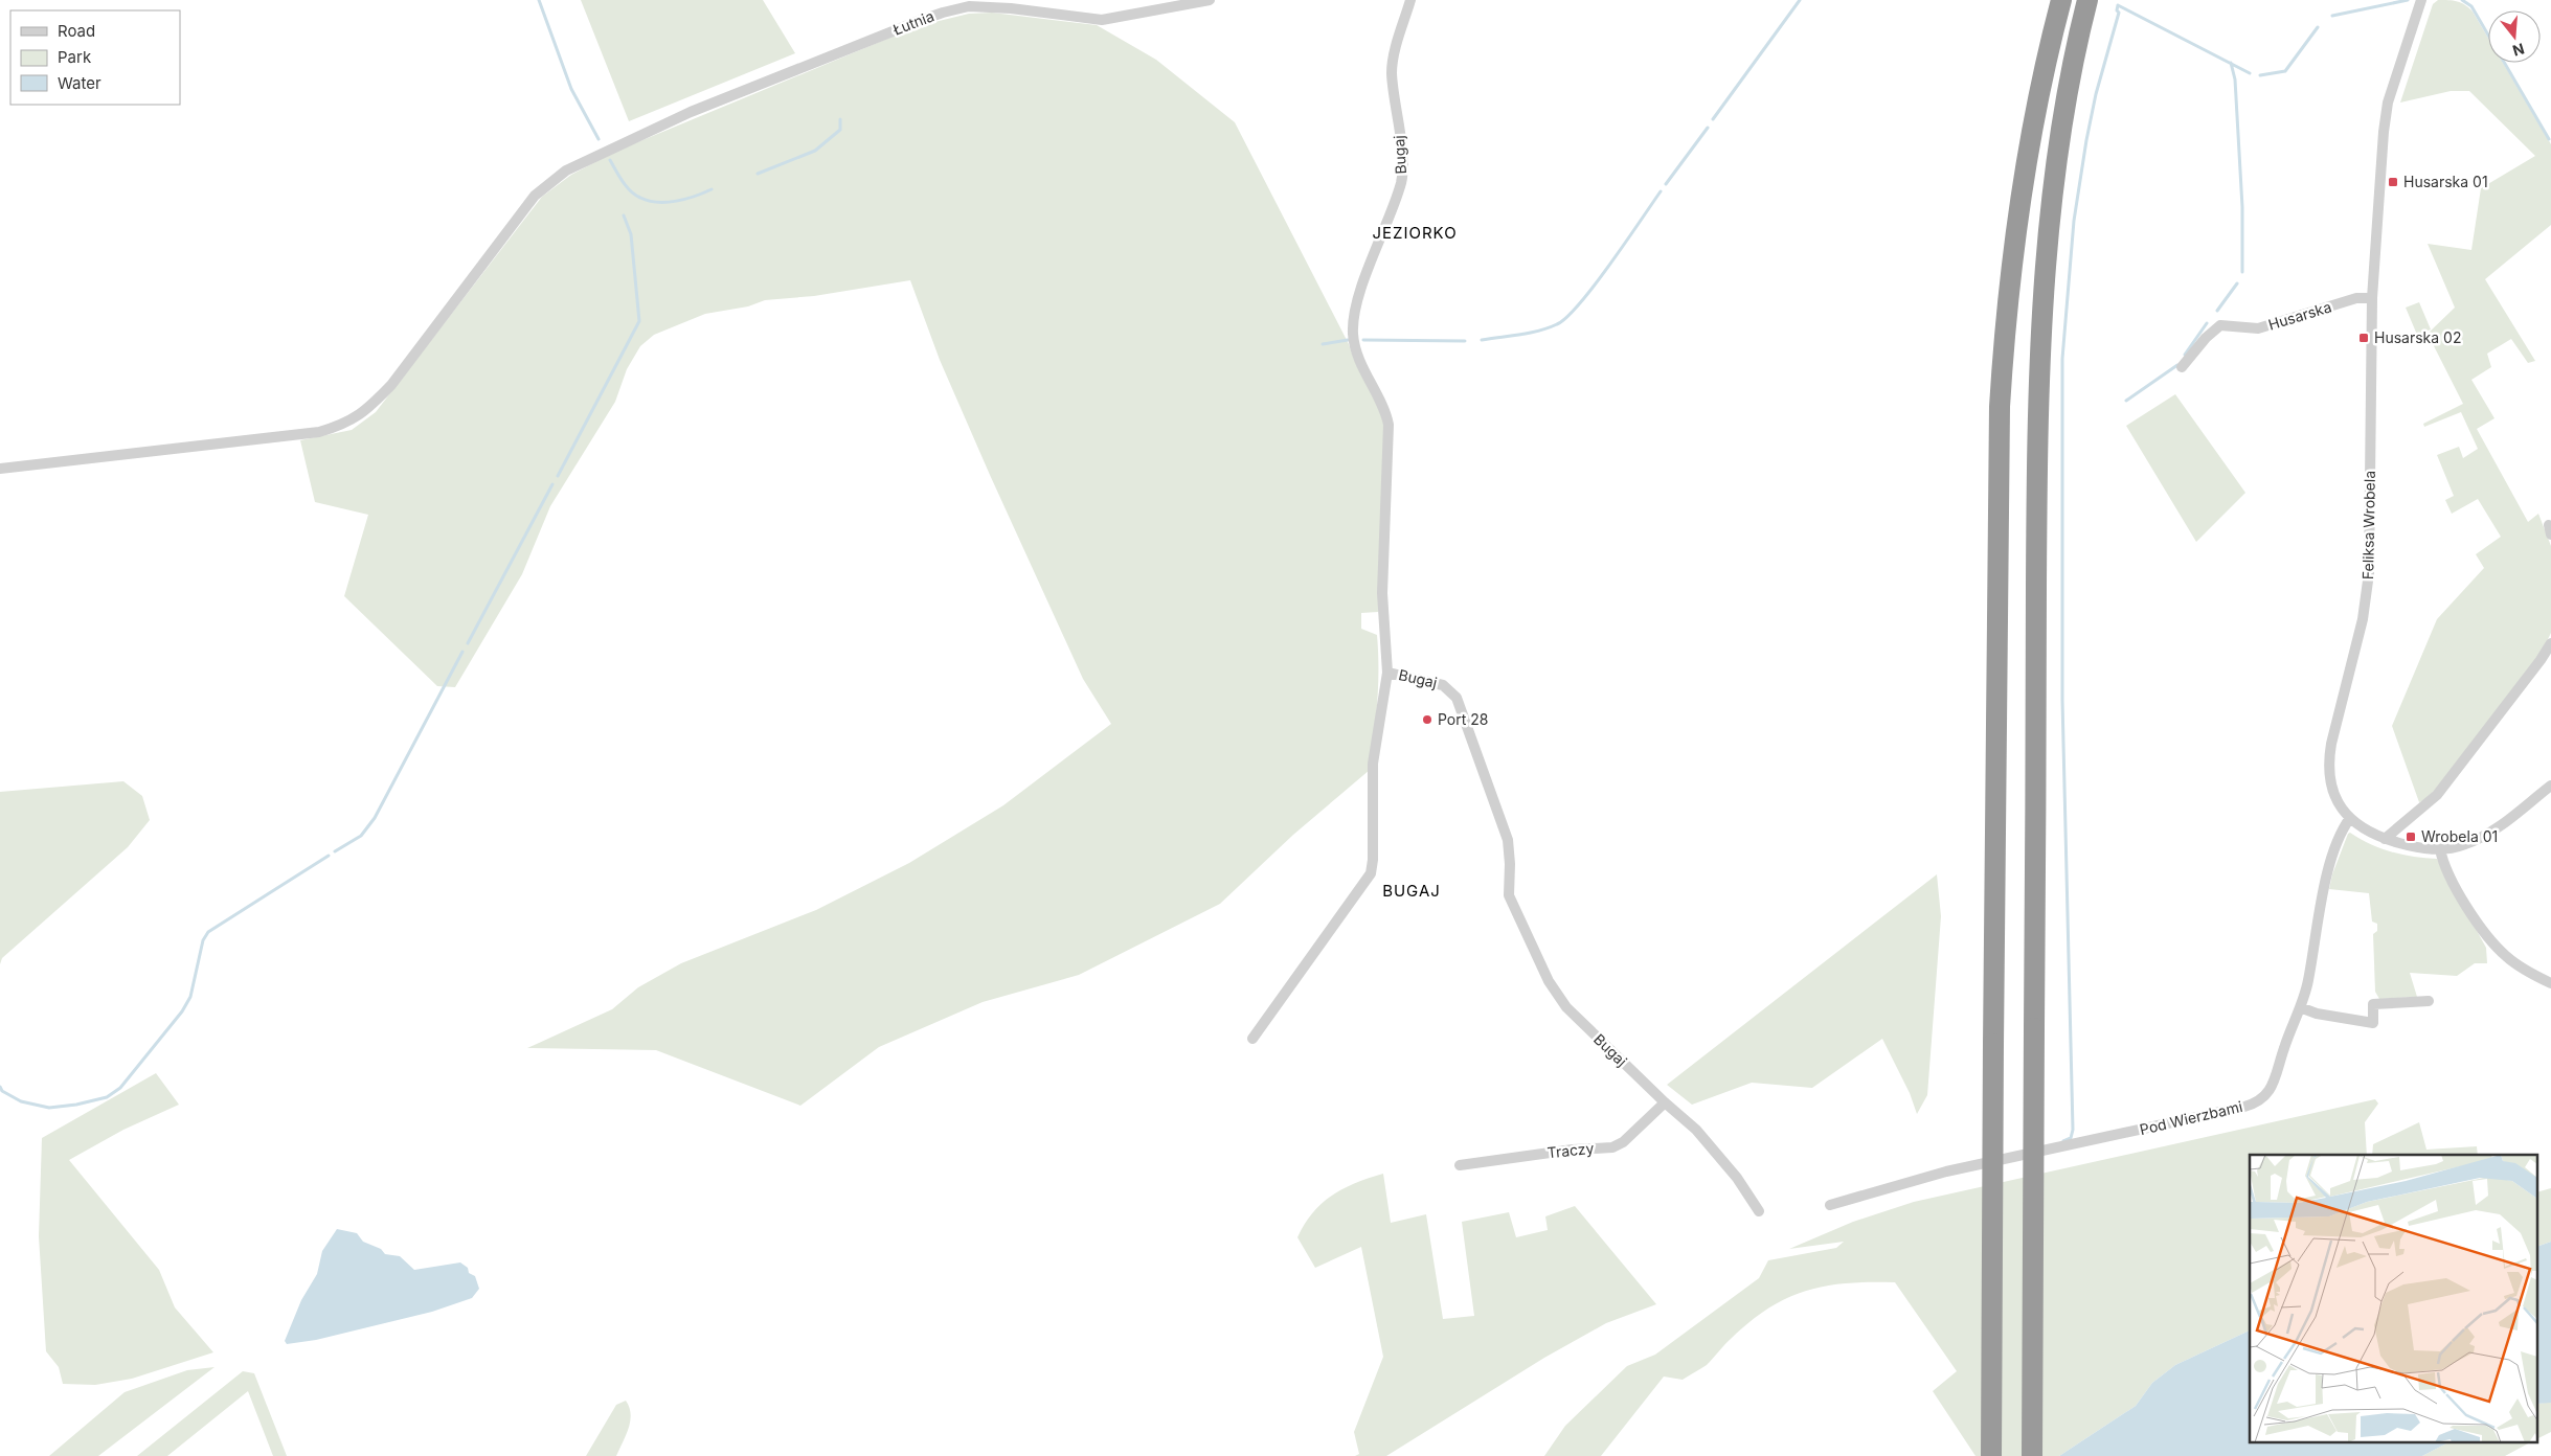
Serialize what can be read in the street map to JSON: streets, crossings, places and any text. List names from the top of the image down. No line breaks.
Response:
{"streets":{"street":["Łutnia","Bugaj","Husarska","Feliksa Wrobela","Pod Wierzbami","Traczy"]},"crossings":[["Bugaj","Traczy"],["Husarska","Feliksa Wrobela"],["Feliksa Wrobela","Pod Wierzbami"]],"districts":["JEZIORKO","BUGAJ"],"places":{"transit":["Husarska 01","Husarska 02","Wrobela 01"],"other":["Port 28"]},"legend":["Road","Park","Water"],"north":"bottom"}
